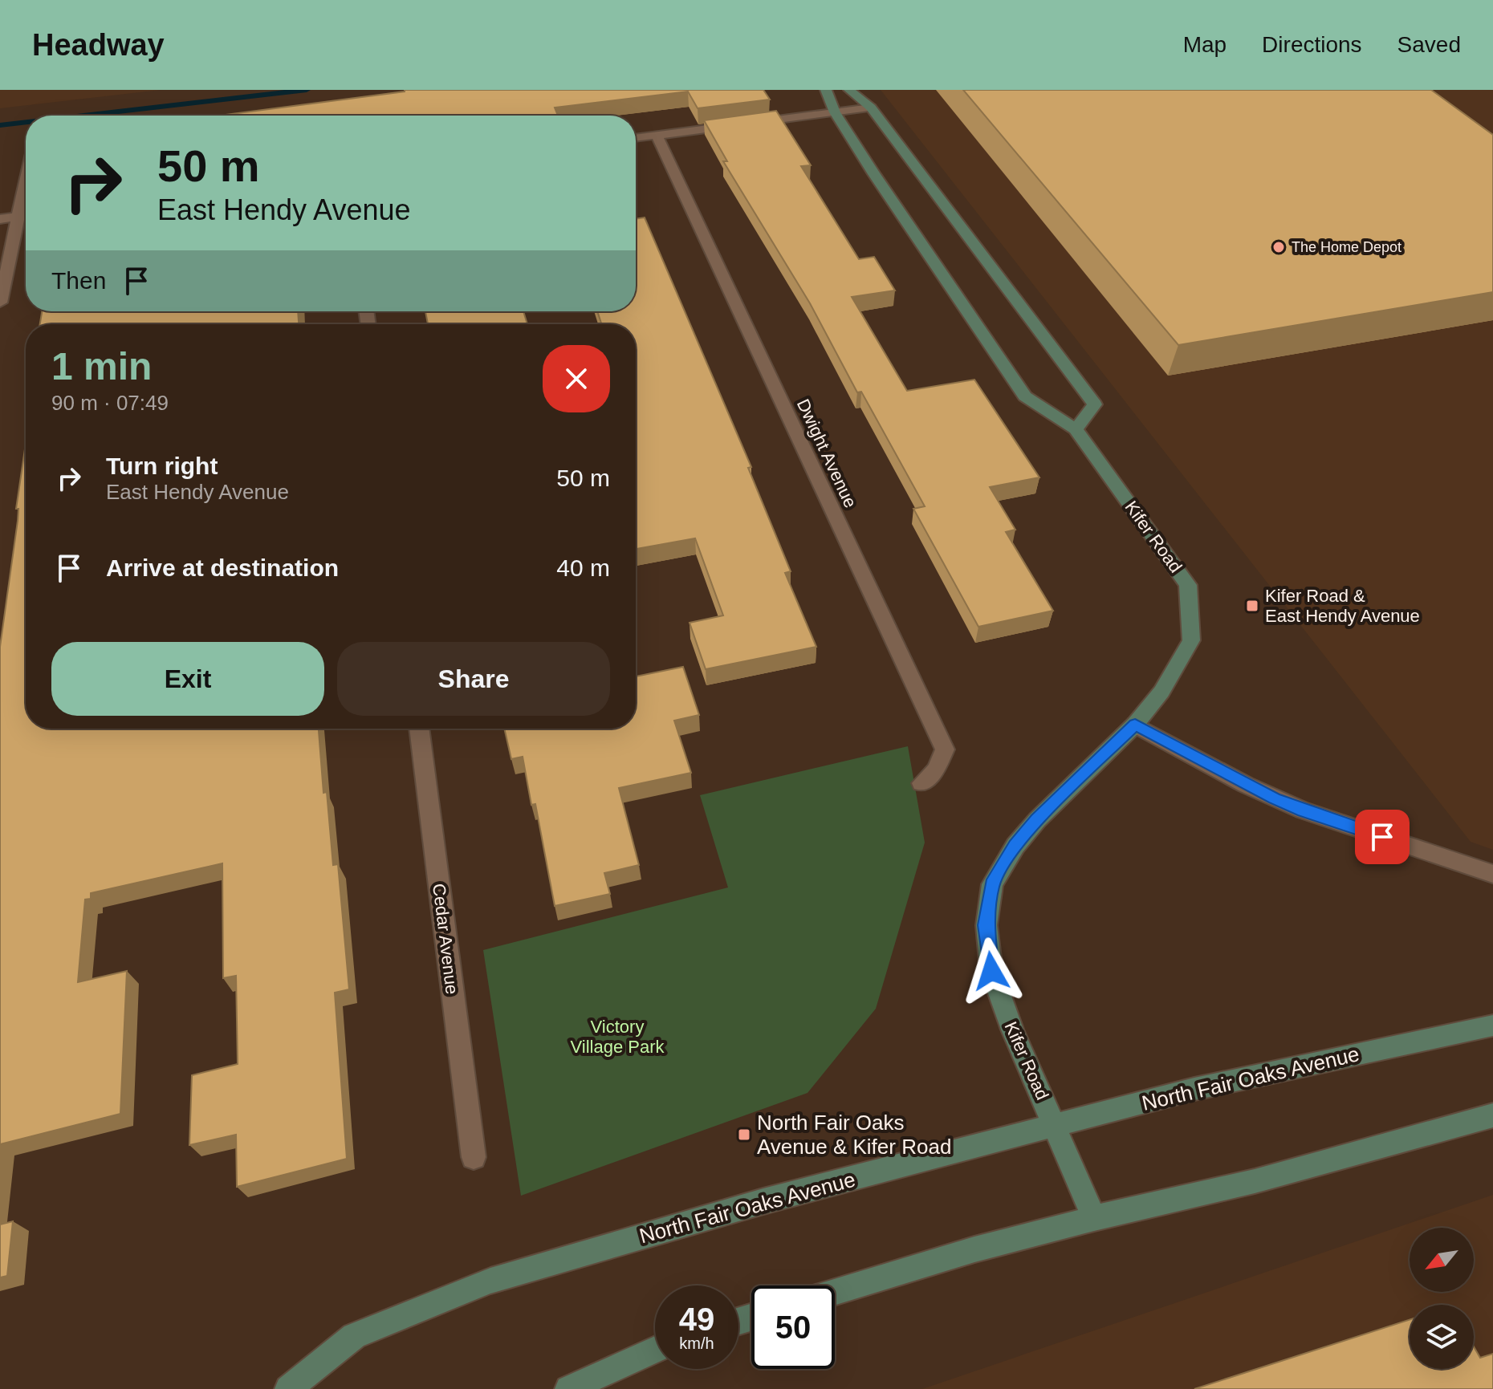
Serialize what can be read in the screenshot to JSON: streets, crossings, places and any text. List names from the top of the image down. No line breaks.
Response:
{"streets":{"main road":["Kifer Road","North Fair Oaks Avenue"],"street":["Dwight Avenue","Cedar Avenue"]},"crossings":[["Kifer Road","North Fair Oaks Avenue"]],"parks":["Victory Village Park"],"places":{"other":["The Home Depot"],"transit":["Kifer Road & East Hendy Avenue","North Fair Oaks Avenue & Kifer Road"]},"north":"bottom left","page":{"header":"Headway","nav":["Map","Directions","Saved"],"turn":["50 m","East Hendy Avenue"],"then":"Then","heading":["1 min","90 m · 07:49"],"list":[{"name":"Turn right","note":"East Hendy Avenue","value":"50 m"},{"name":"Arrive at destination","value":"40 m"}],"buttons":["Exit","Share"],"speed":"49 km/h","limit":"50"}}
